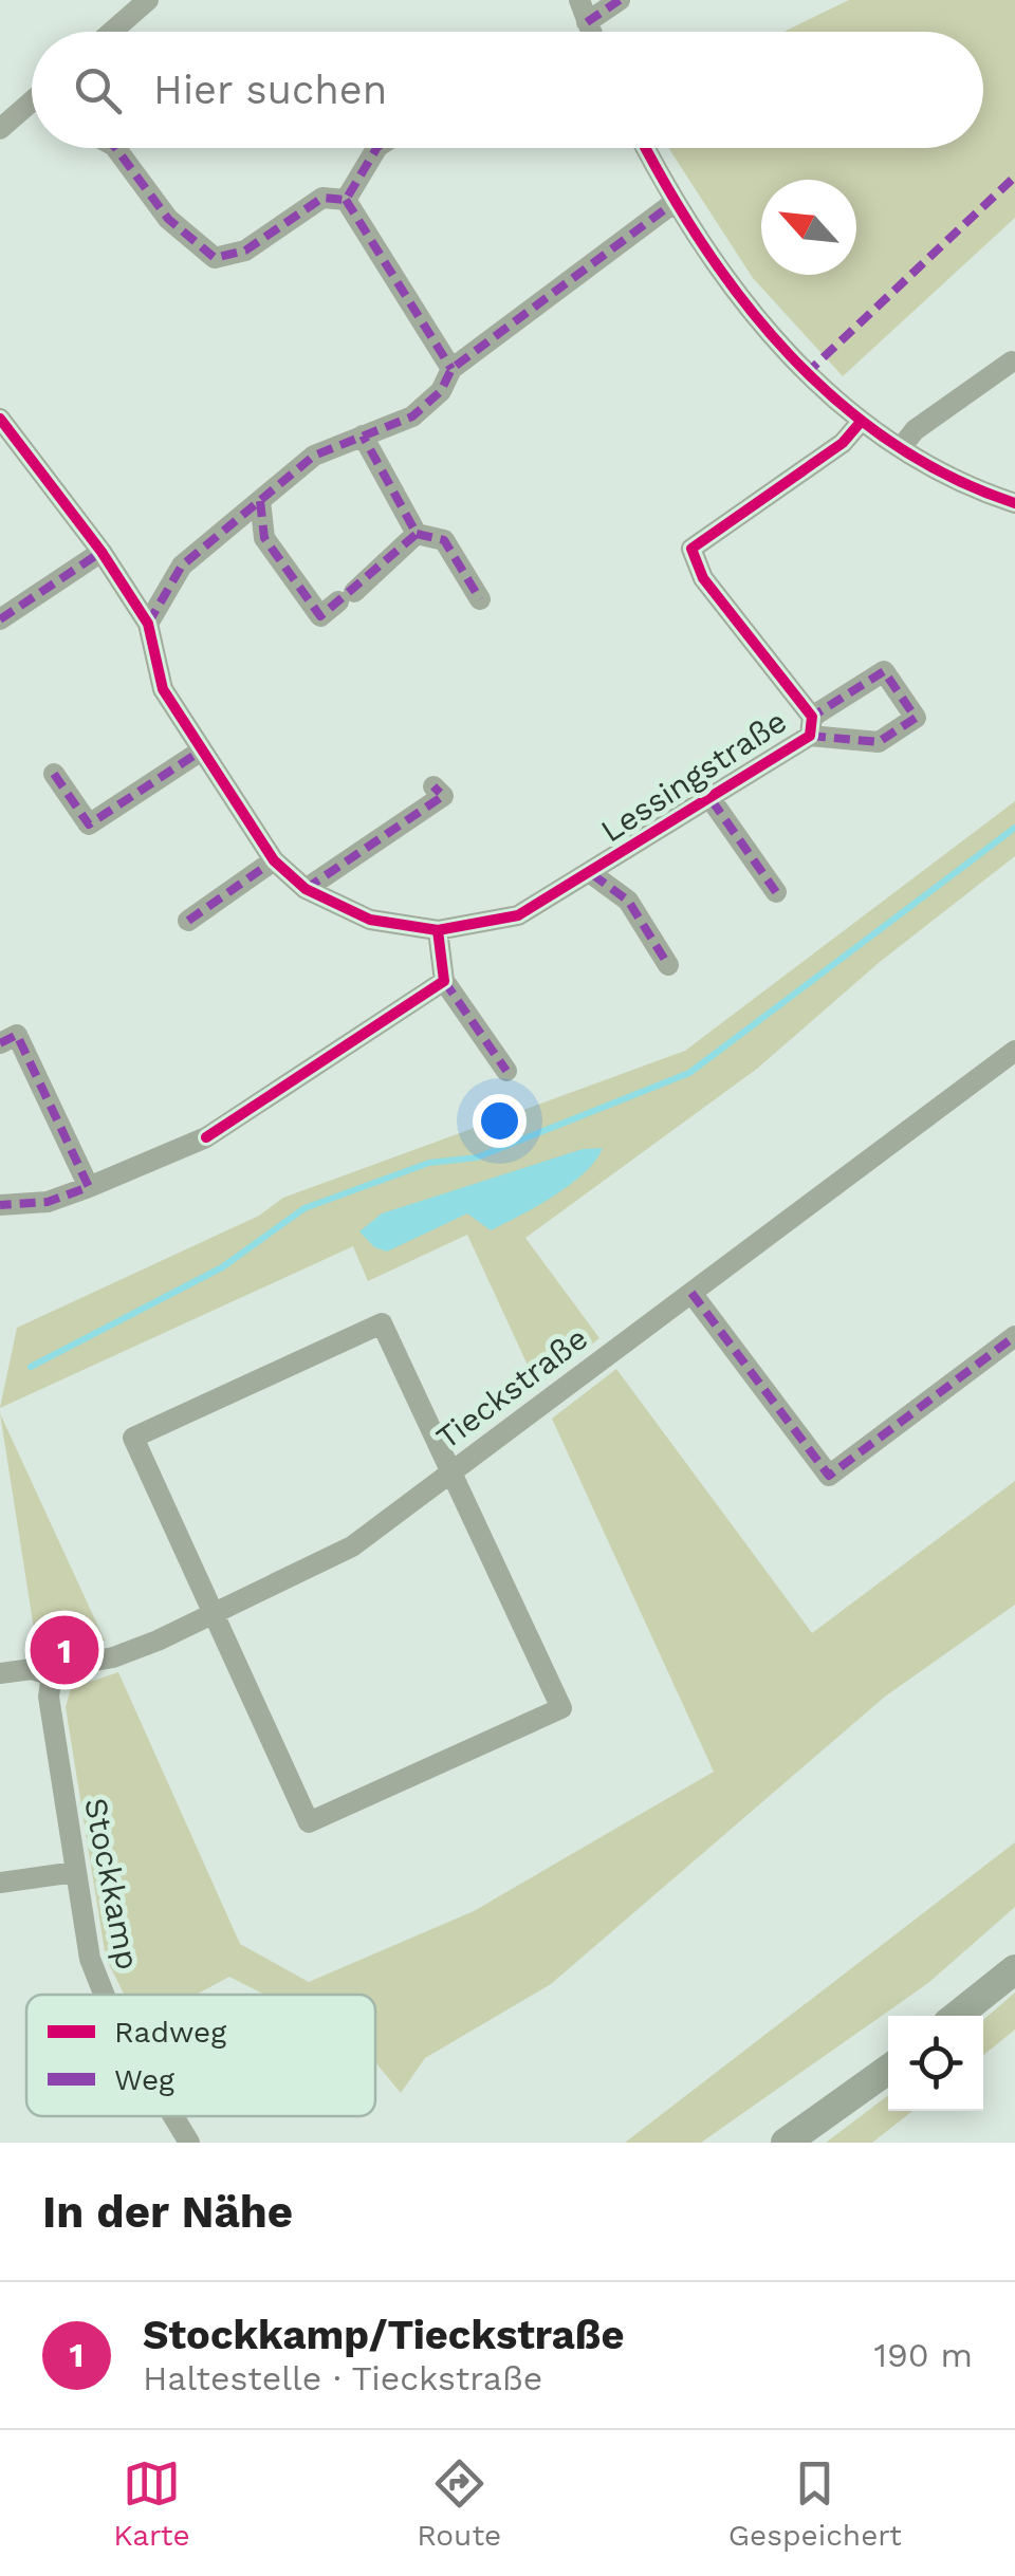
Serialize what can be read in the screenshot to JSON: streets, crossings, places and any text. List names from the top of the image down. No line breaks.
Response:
{"streets":{"street":["Lessingstraße","Tieckstraße","Stockkamp"]},"crossings":[["Tieckstraße","Stockkamp"]],"legend":["Radweg","Weg"],"north":"top left","page":{"search":"Hier suchen","pins":"1","heading":"In der Nähe","list":[{"mark":"1","name":"Stockkamp/Tieckstraße","note":"Haltestelle · Tieckstraße","value":"190 m"}],"nav":["Karte","Route","Gespeichert"]}}
